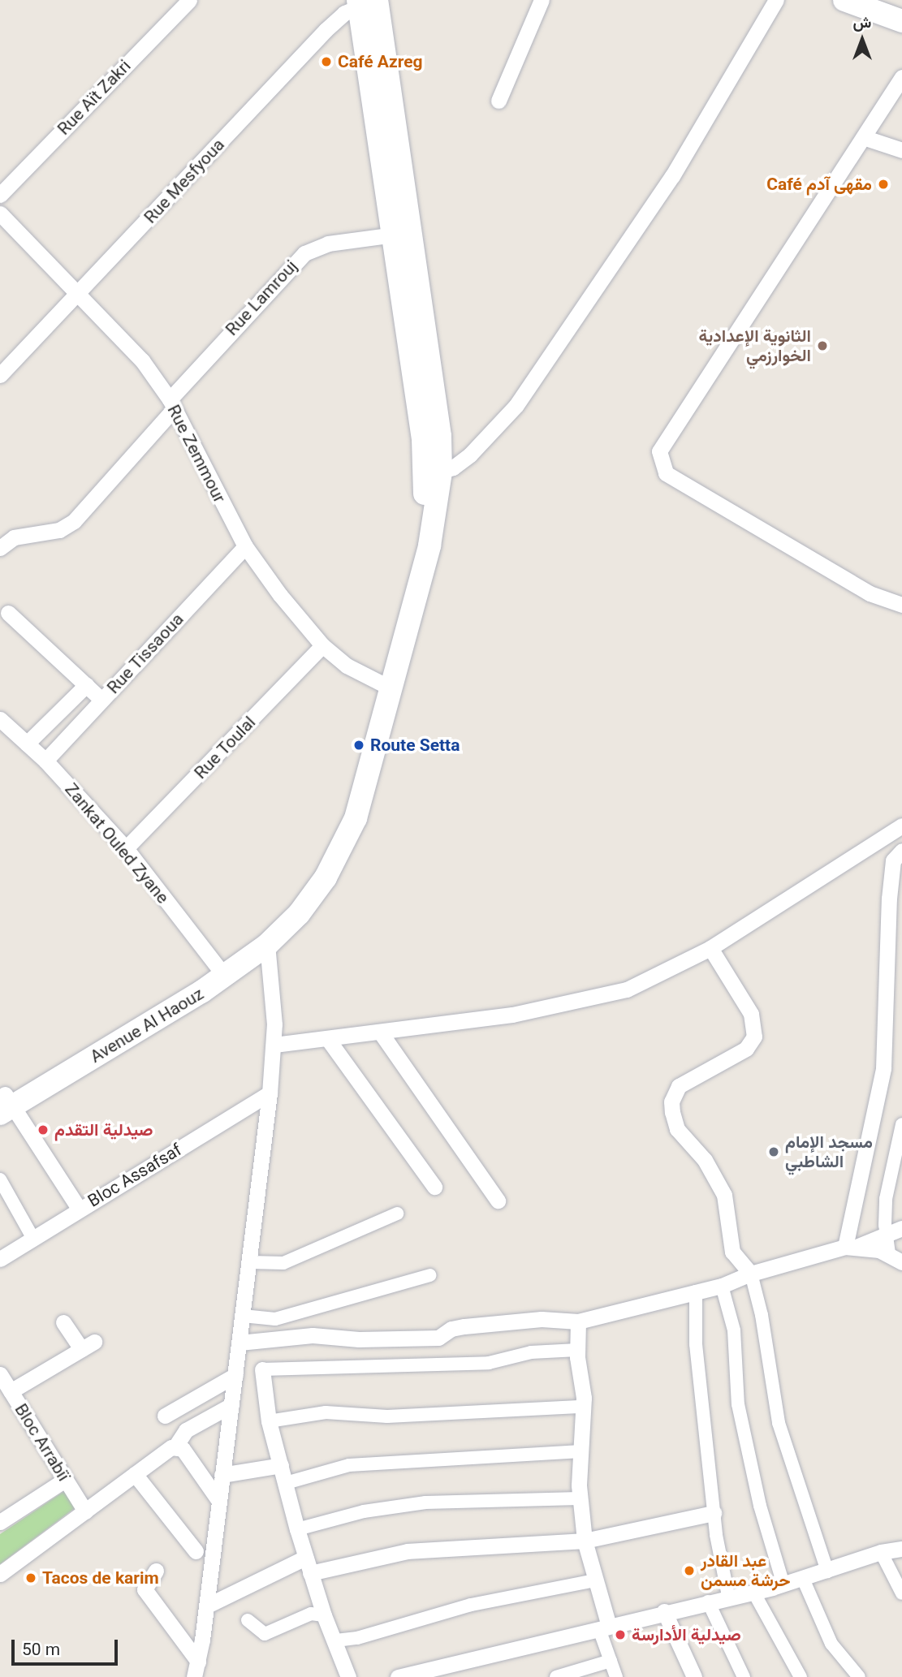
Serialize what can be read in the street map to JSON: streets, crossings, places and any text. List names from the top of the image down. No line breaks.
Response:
{"streets":{"main road":["Avenue Al Haouz"],"street":["Rue Aït Zakri","Rue Mesfyoua","Rue Lamrouj","Rue Zemmour","Rue Tissaoua","Rue Toulal","Zankat Ouled Zyane","Bloc Assafsaf","Bloc Arrabiï"]},"crossings":[["Rue Mesfyoua","Rue Zemmour"],["Rue Lamrouj","Rue Zemmour"],["Rue Zemmour","Rue Tissaoua"],["Rue Zemmour","Rue Toulal"],["Rue Tissaoua","Zankat Ouled Zyane"],["Rue Toulal","Zankat Ouled Zyane"],["Zankat Ouled Zyane","Avenue Al Haouz"]],"places":["Café Azreg","Café مقهى آدم","الثانوية الإعدادية الخوارزمي","Route Setta","صيدلية التقدم","مسجد الإمام الشاطبي","عبد القادر حرشة مسمن","Tacos de karim","صيدلية الأدارسة"],"scale_bar":"50 m","north":"top"}
